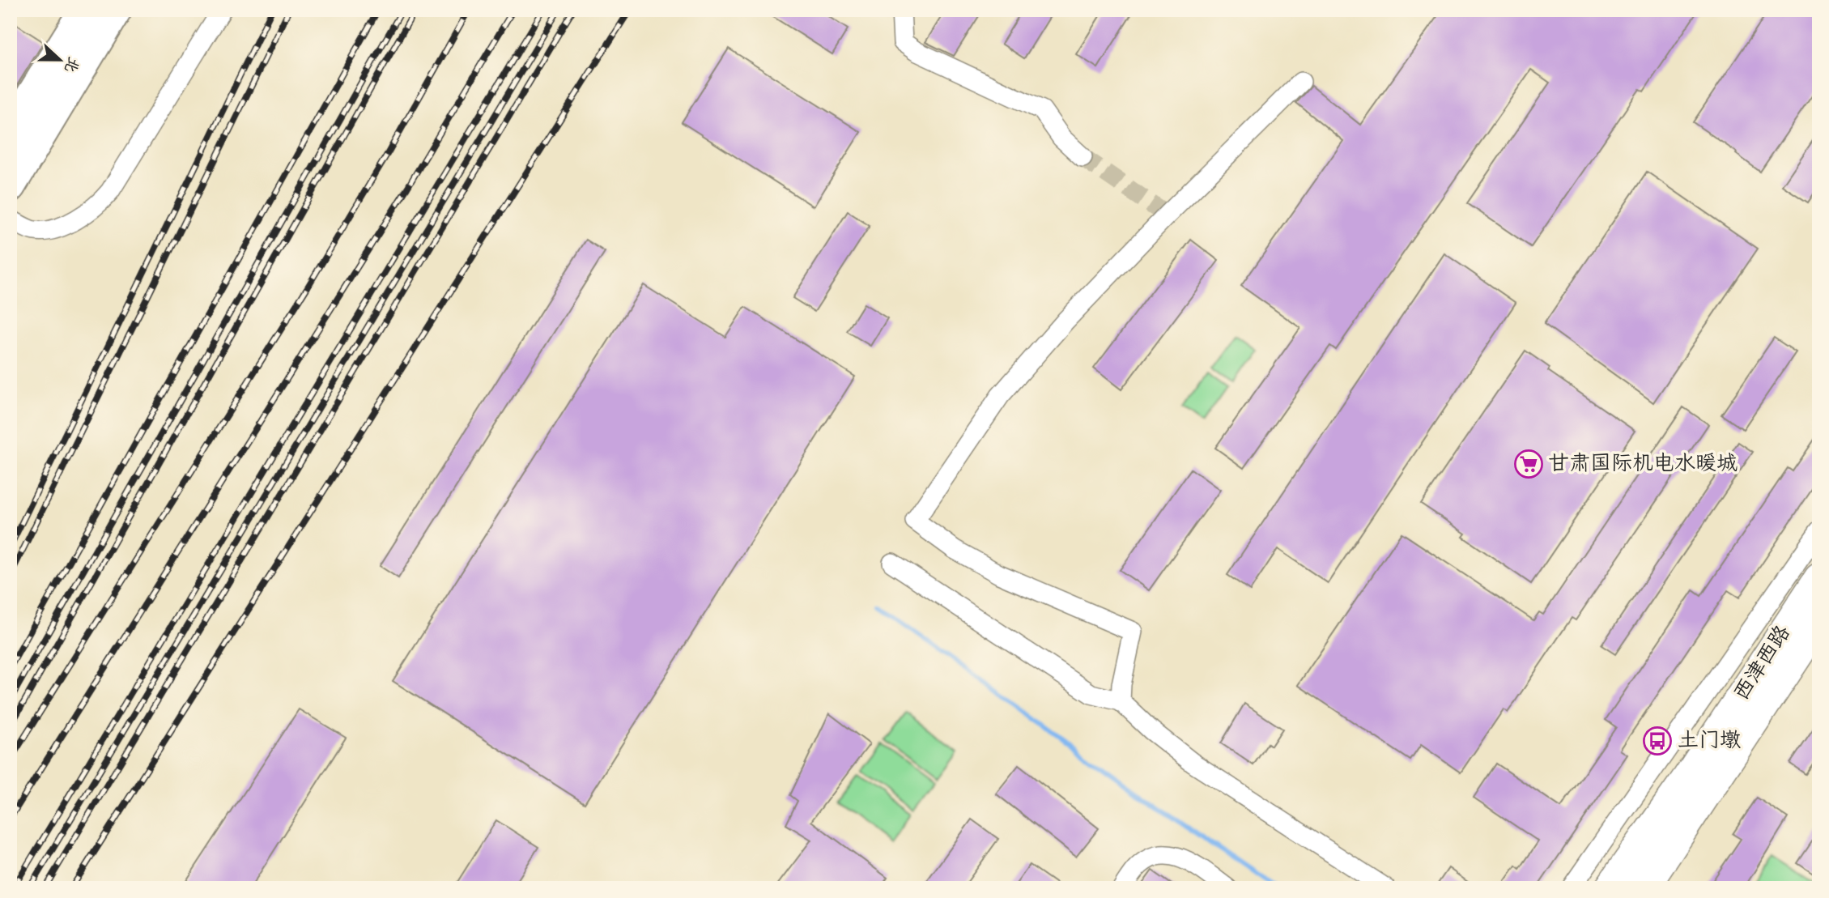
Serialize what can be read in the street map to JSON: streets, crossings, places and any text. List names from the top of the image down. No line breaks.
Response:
{"streets":{"main road":["西津西路"]},"places":{"supermarket":["甘肃国际机电水暖城"],"bus stop":["土门墩"]},"north":"right"}
